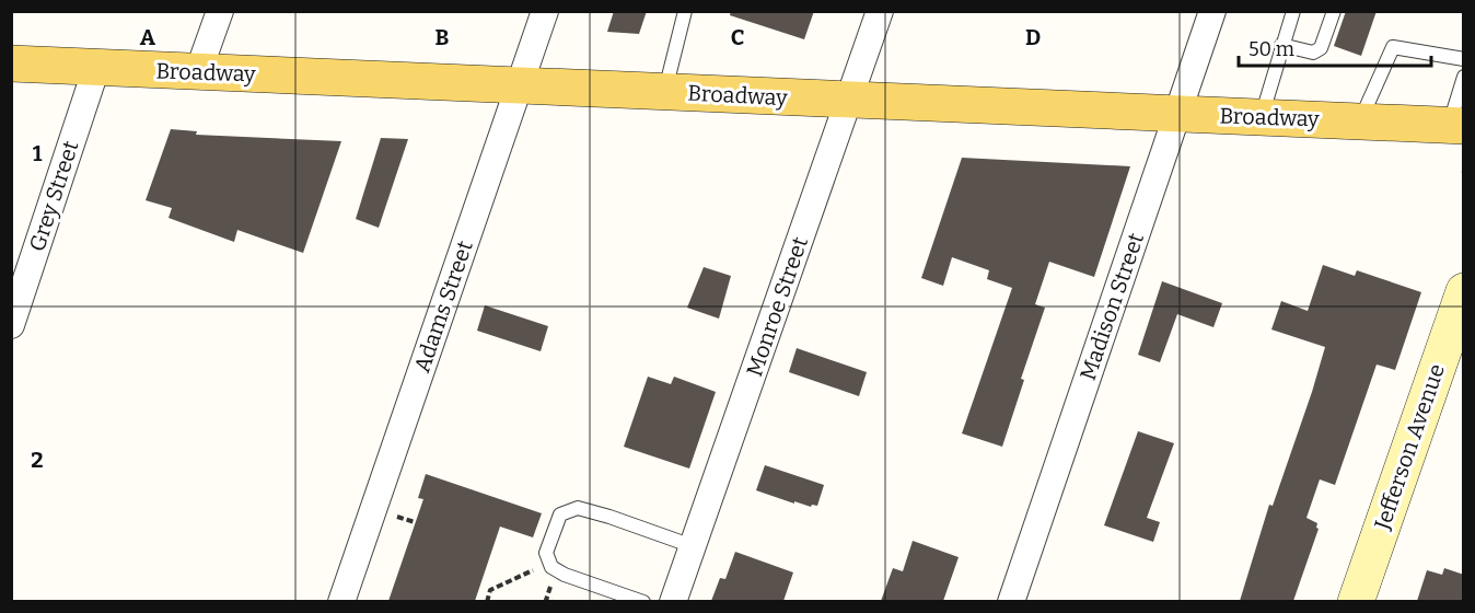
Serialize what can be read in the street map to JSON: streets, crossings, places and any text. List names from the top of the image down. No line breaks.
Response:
{"streets":{"main road":["Broadway"],"street":["Grey Street","Adams Street","Monroe Street","Madison Street","Jefferson Avenue"]},"crossings":[["Broadway","Grey Street"],["Broadway","Adams Street"],["Broadway","Monroe Street"],["Broadway","Madison Street"]],"scale_bar":"50 m","grid":{"columns":["A","B","C","D"],"rows":["1","2"]}}
